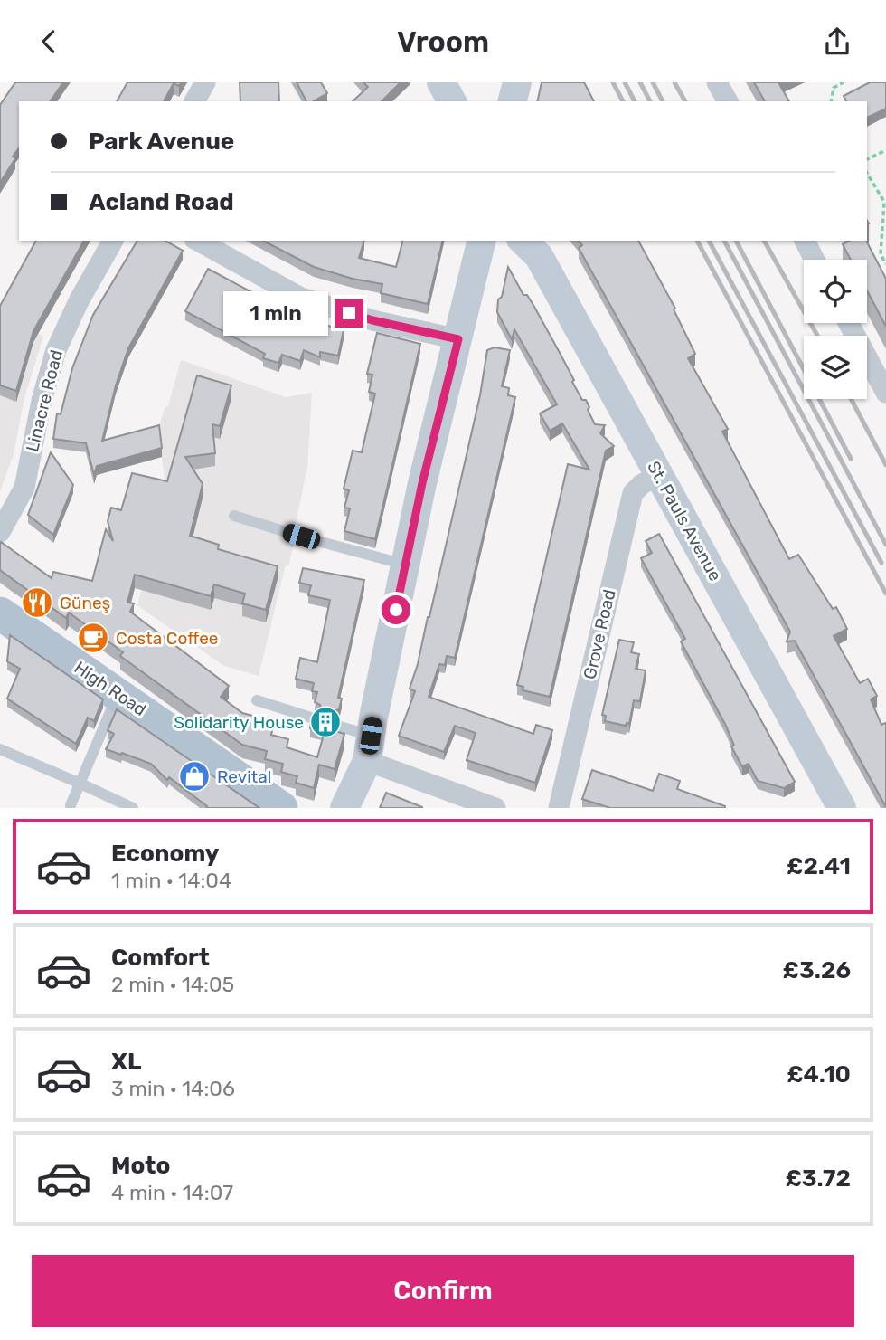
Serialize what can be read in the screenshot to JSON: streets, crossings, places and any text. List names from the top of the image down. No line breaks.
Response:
{"streets":{"main road":["High Road"],"street":["Linacre Road","St. Pauls Avenue","Grove Road"]},"crossings":[["St. Pauls Avenue","Grove Road"]],"places":{"restaurant":["Güneş"],"cafe":["Costa Coffee"],"building":["Solidarity House"],"shop":["Revital"]},"page":{"header":"Vroom","banner":["Park Avenue","Acland Road"],"bubble":"1 min","list":[{"name":"Economy","note":"1 min · 14:04","value":"£2.41"},{"name":"Comfort","note":"2 min · 14:05","value":"£3.26"},{"name":"XL","note":"3 min · 14:06","value":"£4.10"},{"name":"Moto","note":"4 min · 14:07","value":"£3.72"}],"buttons":"Confirm"}}
